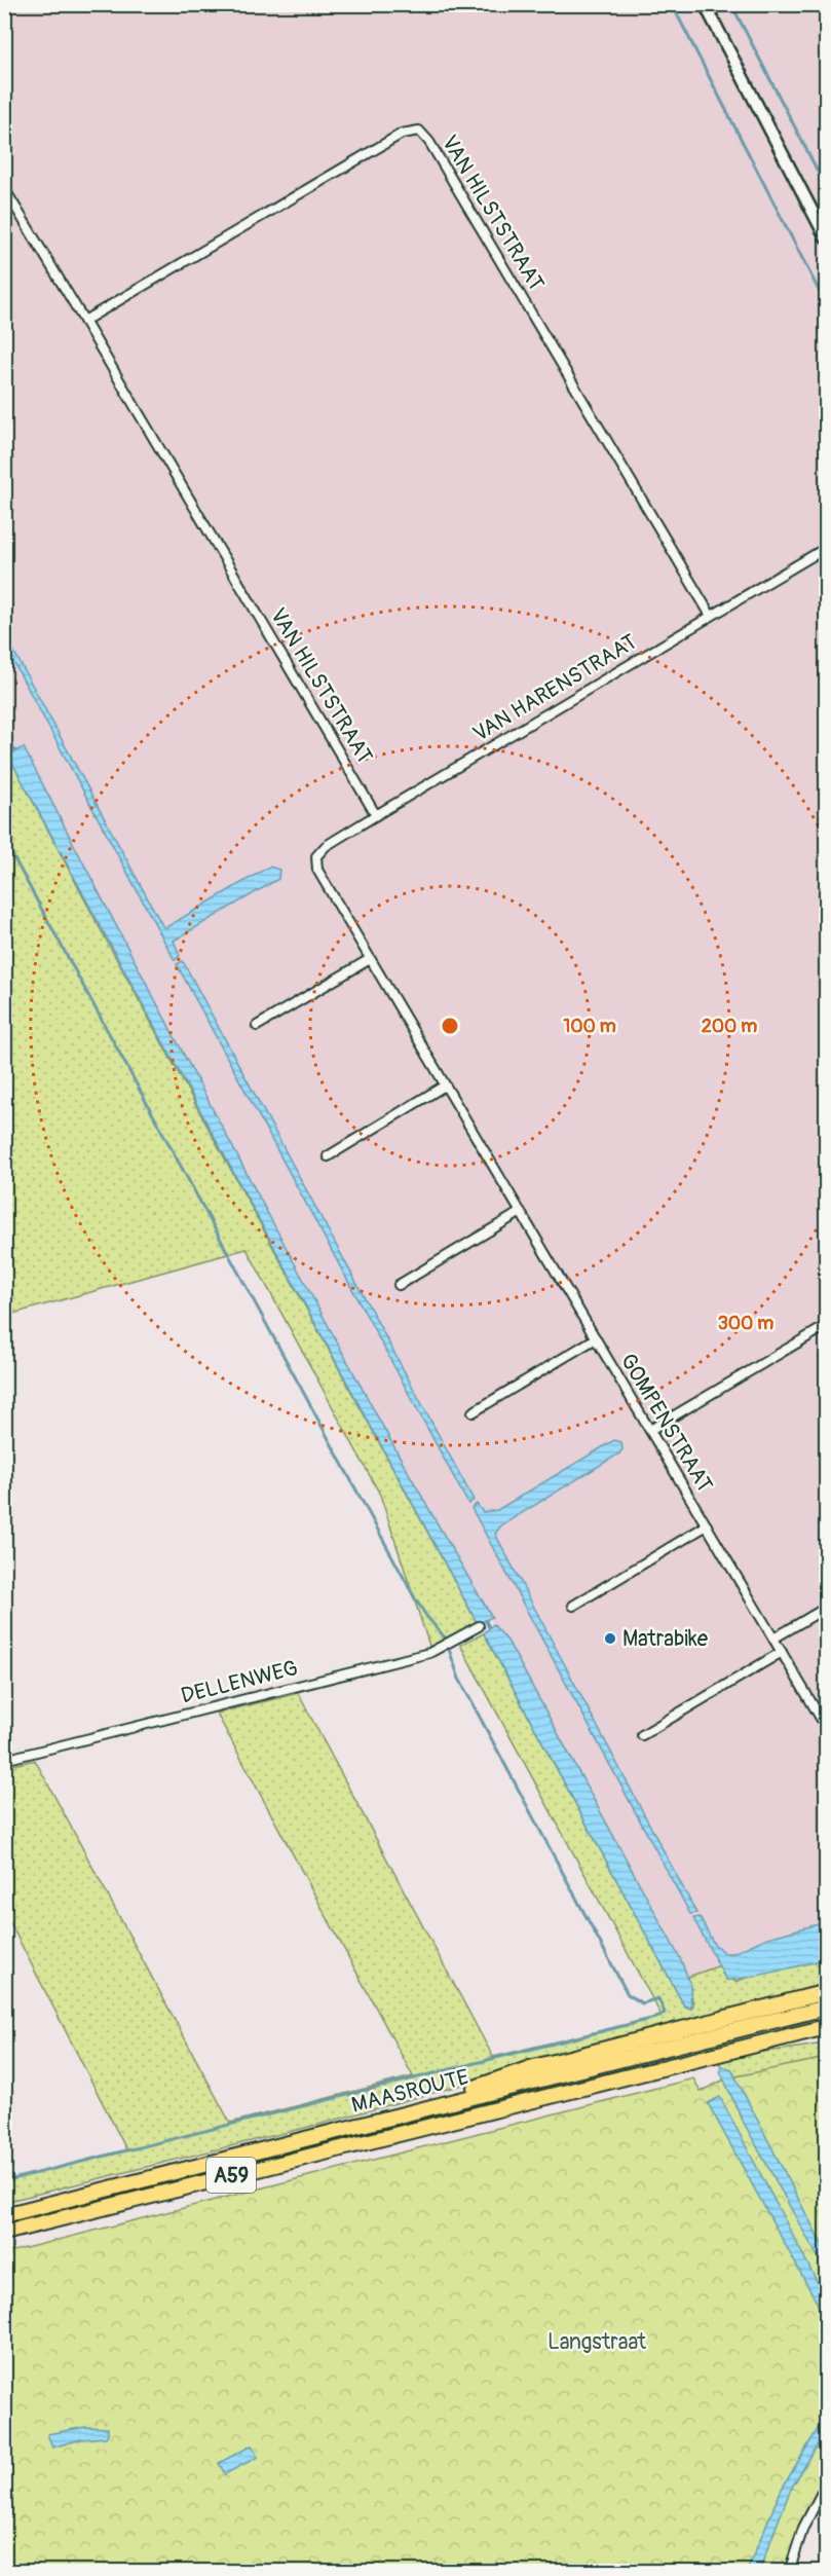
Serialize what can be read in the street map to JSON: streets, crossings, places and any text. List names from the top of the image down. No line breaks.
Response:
{"streets":{"highway":["MAASROUTE","A59"],"street":["VAN HILSTSTRAAT","VAN HARENSTRAAT","GOMPENSTRAAT","DELLENWEG"]},"crossings":[["VAN HILSTSTRAAT","VAN HARENSTRAAT"],["VAN HARENSTRAAT","GOMPENSTRAAT"],["MAASROUTE","A59"]],"parks":["Langstraat"],"places":["Matrabike"],"rings":["100 m","200 m","300 m"]}
